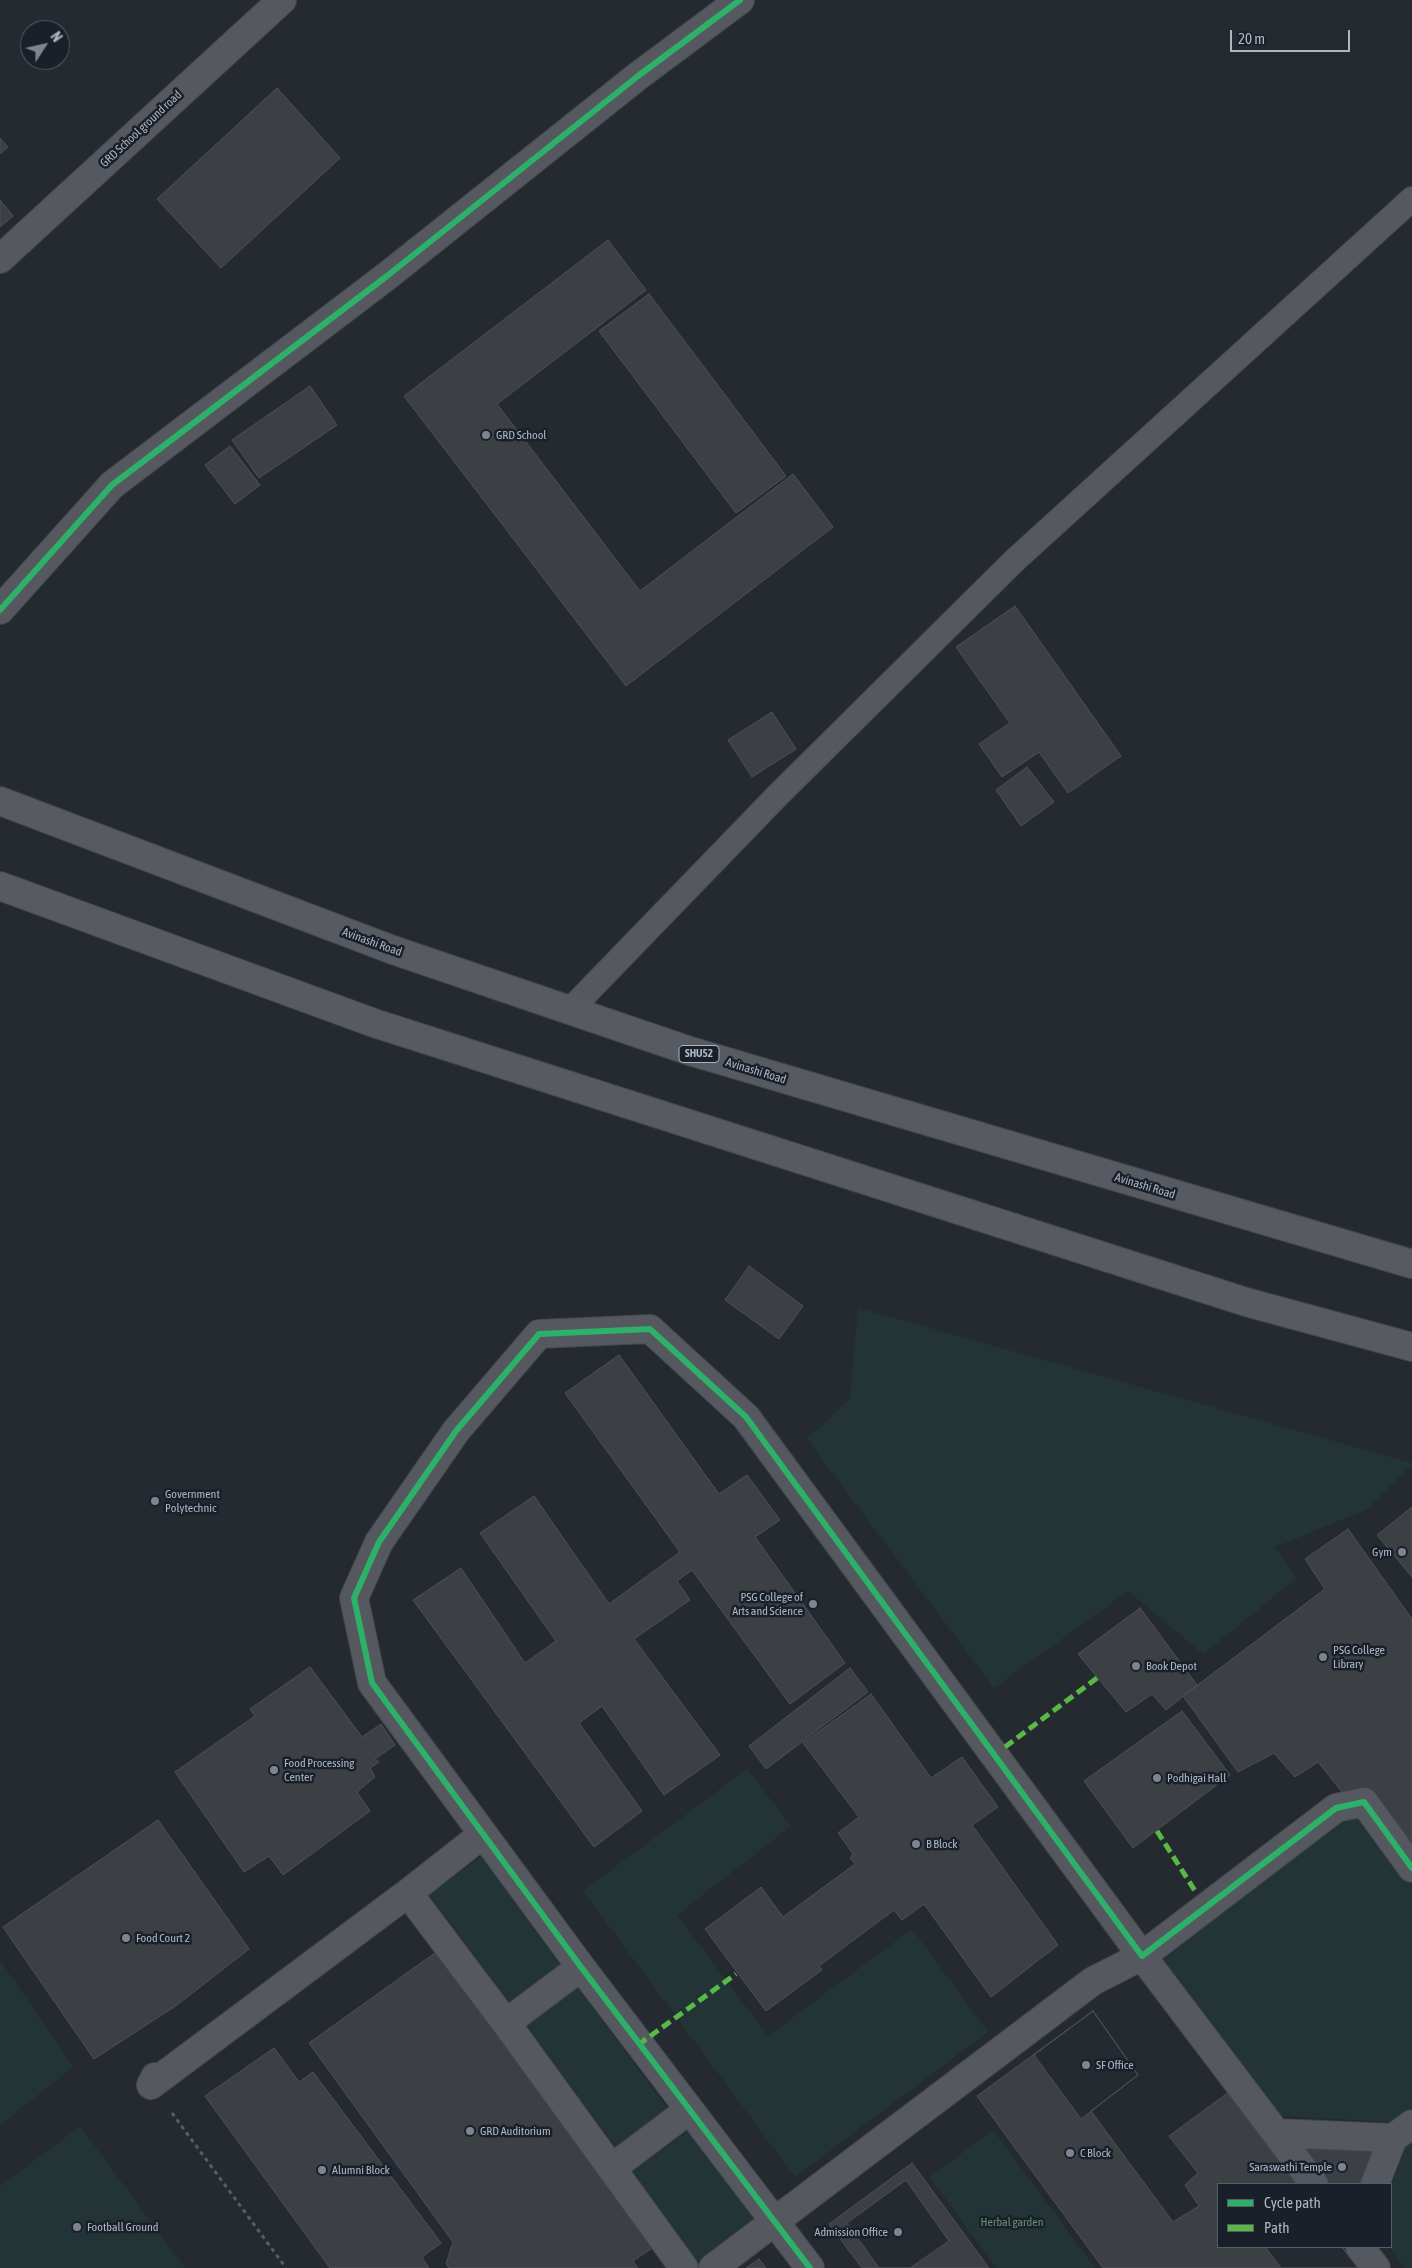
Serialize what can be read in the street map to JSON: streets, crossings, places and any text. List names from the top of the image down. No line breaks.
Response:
{"streets":{"main road":["Avinashi Road","SHU52"],"street":["GRD School ground road"]},"parks":["Herbal garden"],"places":["GRD School","Government Polytechnic","Gym","PSG College of Arts and Science","PSG College Library","Book Depot","Food Processing Center","Podhigai Hall","B Block","Food Court 2","SF Office","GRD Auditorium","C Block","Saraswathi Temple","Alumni Block","Football Ground","Admission Office"],"legend":["Cycle path","Path"],"scale_bar":"20 m","north":"top right"}
